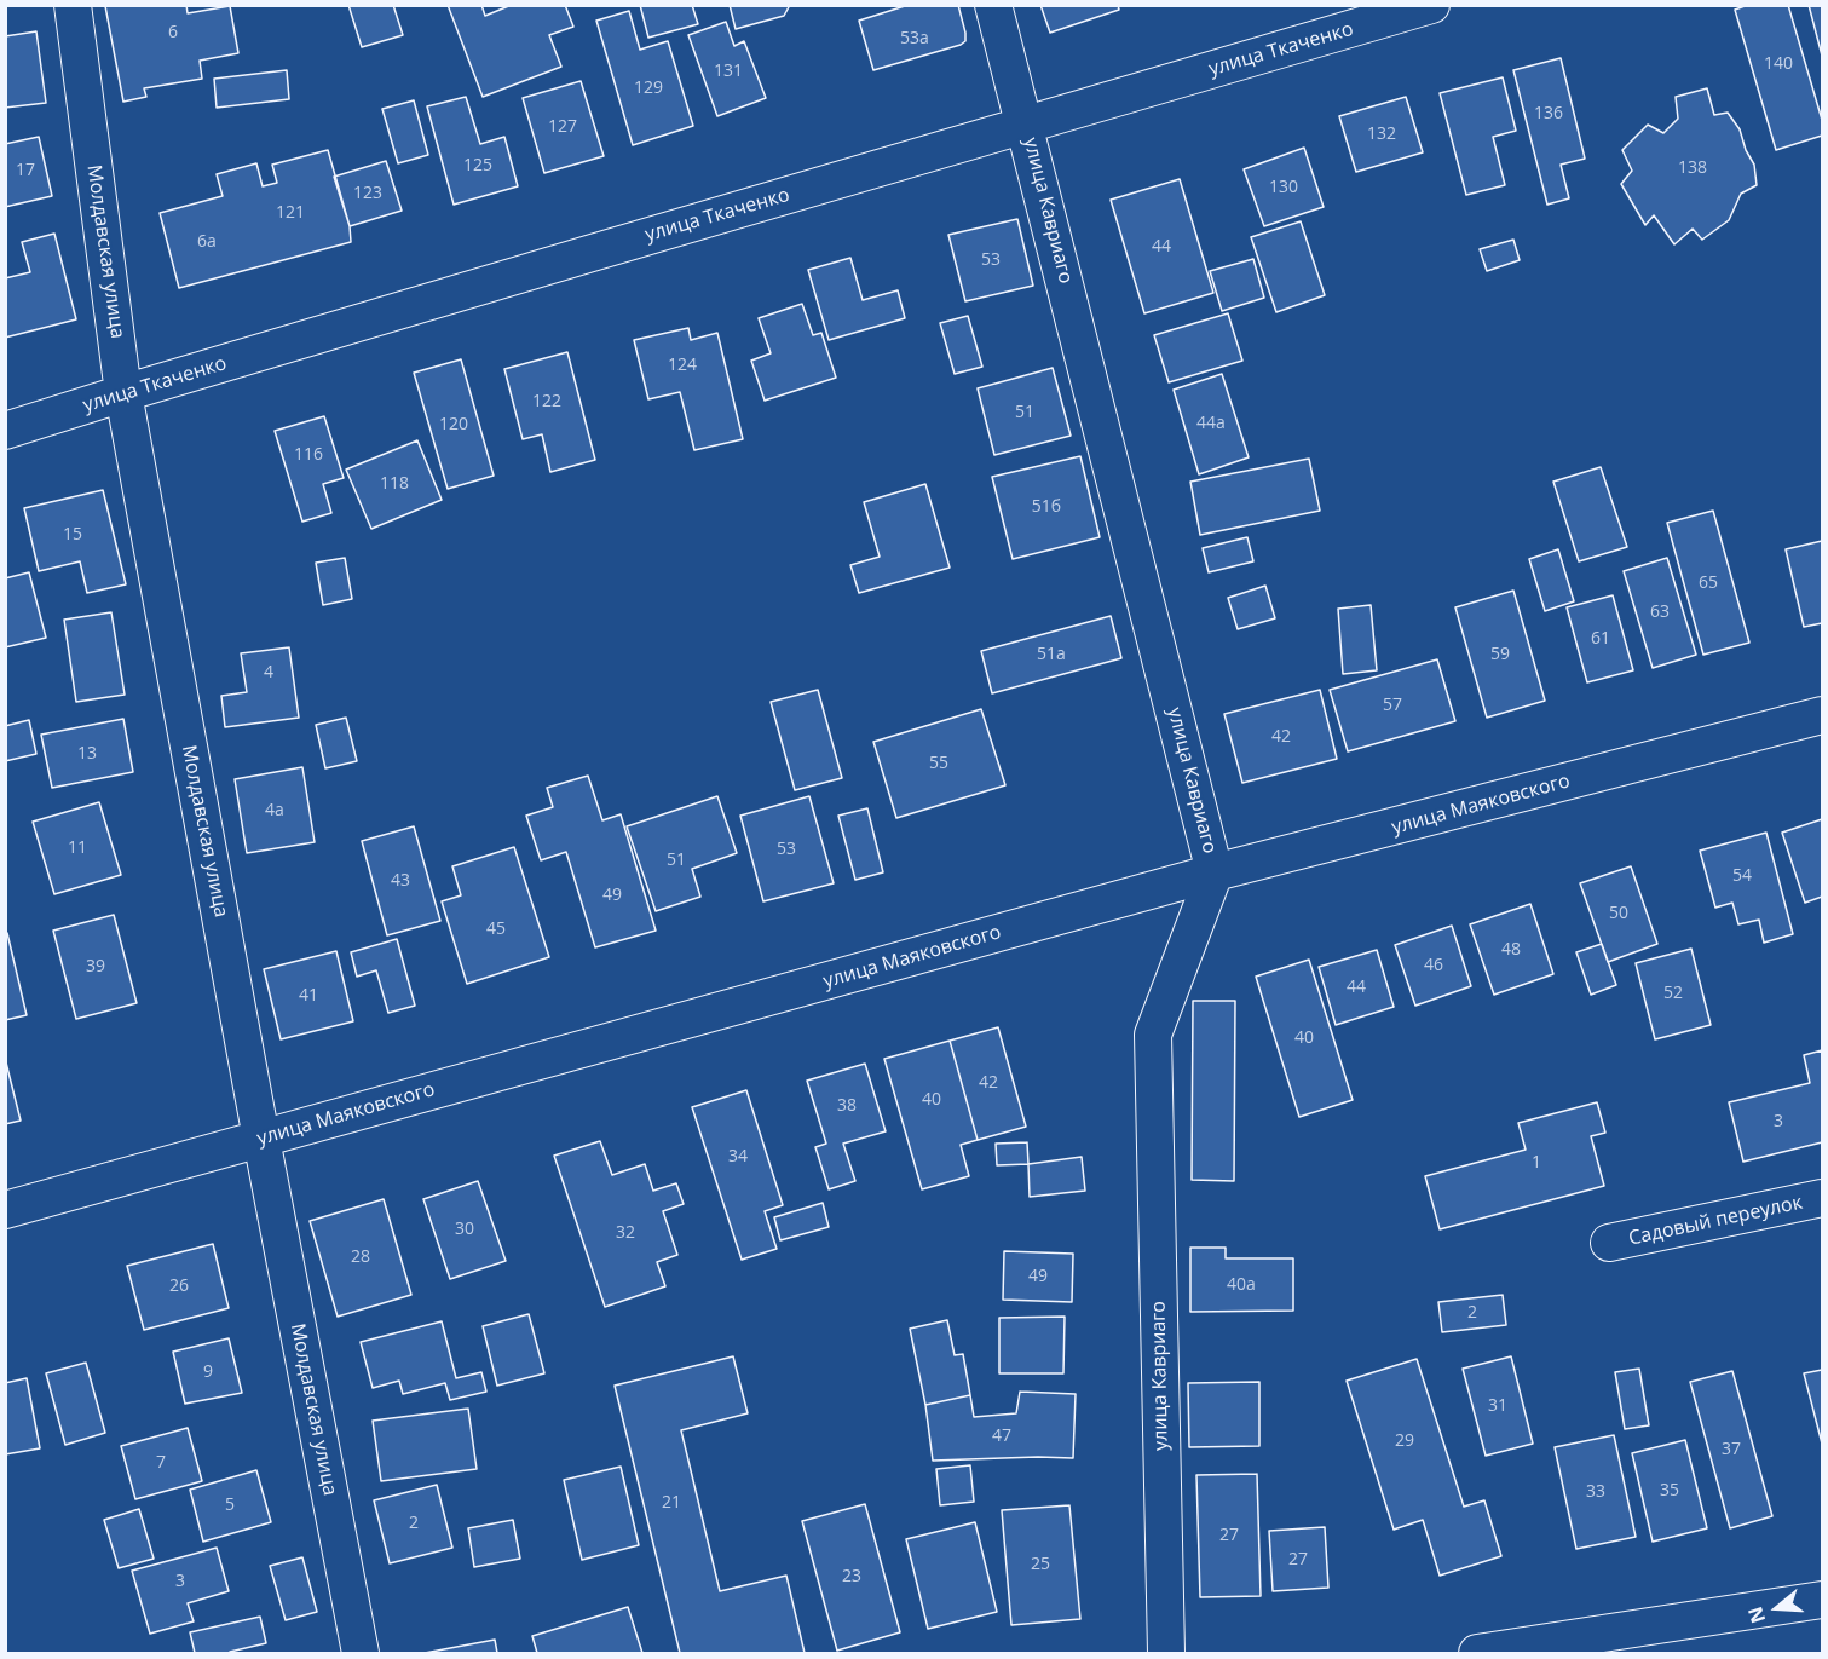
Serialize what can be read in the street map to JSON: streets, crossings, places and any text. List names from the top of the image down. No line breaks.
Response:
{"streets":{"street":["улица Ткаченко","улица Кавриаго","Молдавская улица","улица Маяковского","Садовый переулок"]},"crossings":[["улица Ткаченко","улица Кавриаго"],["улица Ткаченко","Молдавская улица"],["улица Кавриаго","улица Маяковского"],["Молдавская улица","улица Маяковского"]],"house_numbers":["6","53а","140","131","129","136","127","132","125","138","17","130","123","121","6а","44","53","124","122","51","44а","120","116","118","51б","15","65","63","61","51а","59","4","57","42","13","55","4а","11","53","51","54","43","49","50","45","48","46","39","44","52","41","40","42","40","38","3","34","1","30","32","28","49","40а","26","2","9","31","47","29","37","7","35","33","21","5","2","27","27","25","23","3"],"north":"left"}
